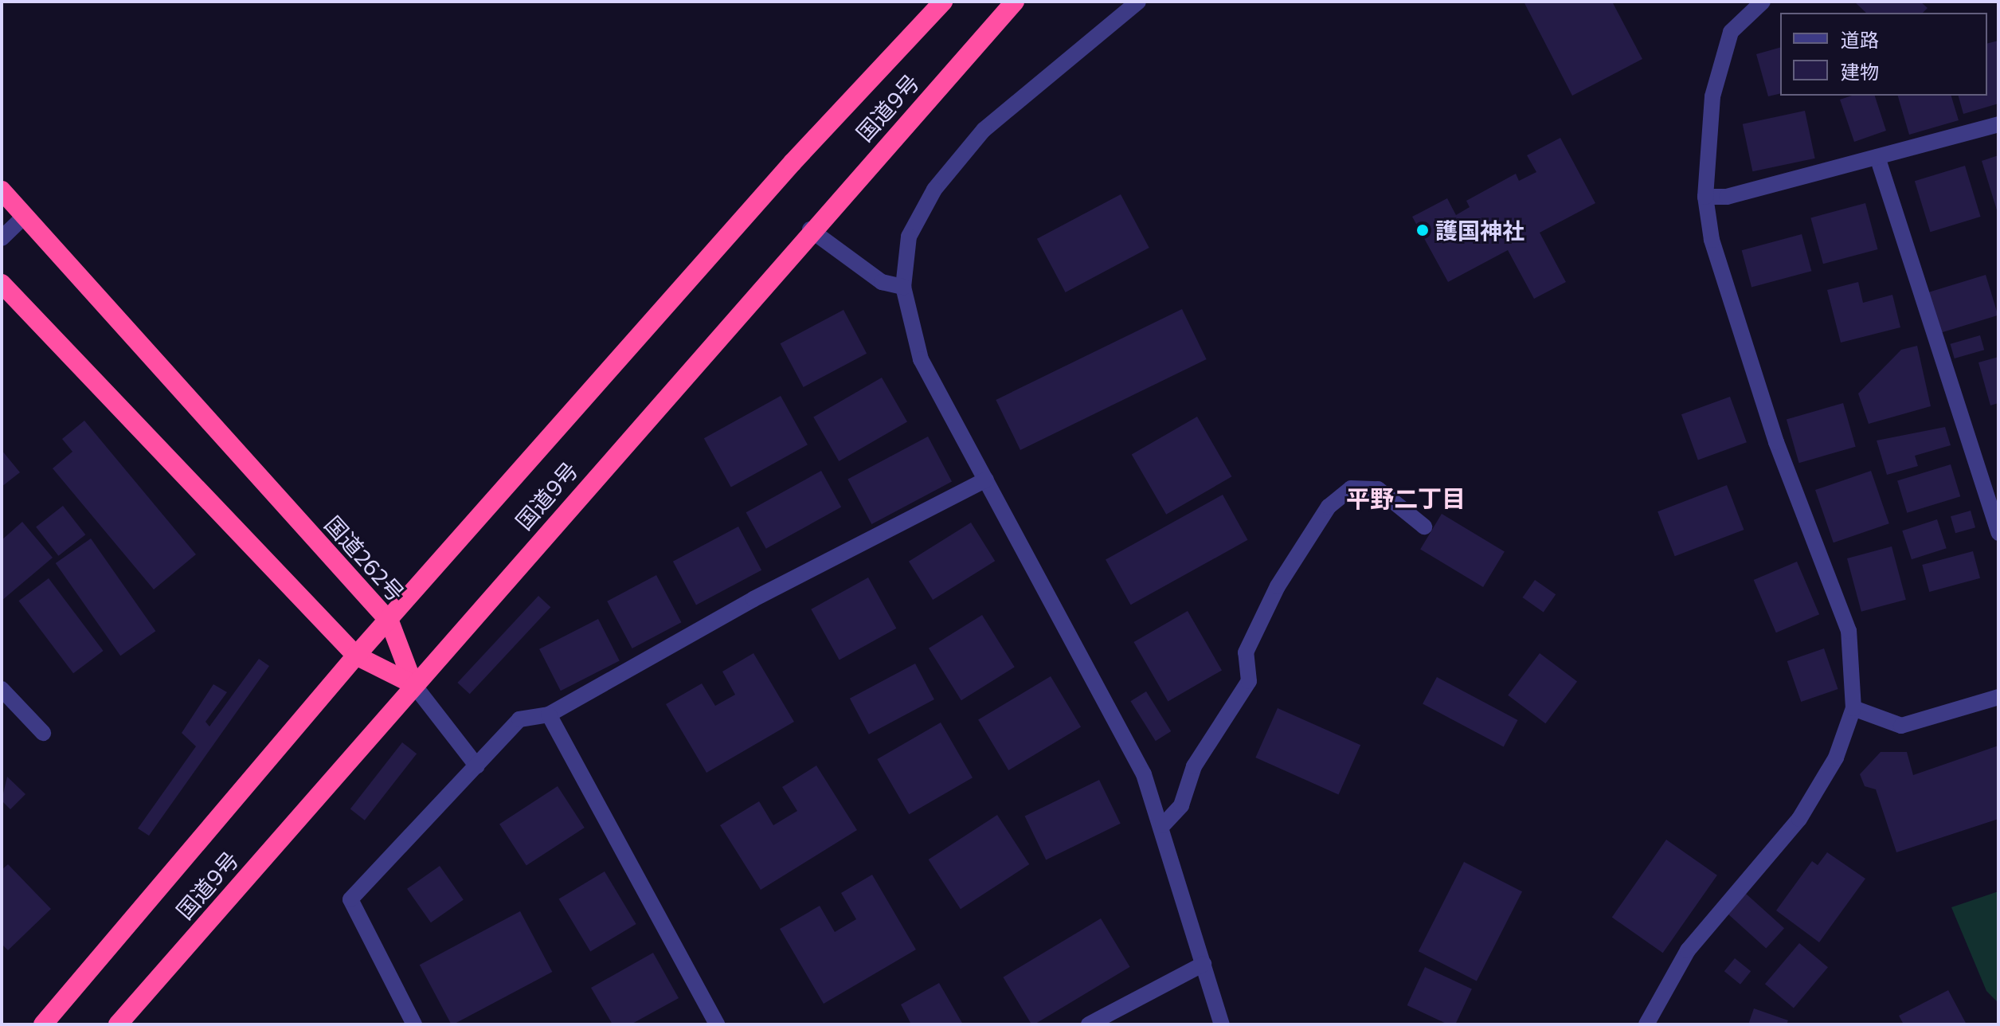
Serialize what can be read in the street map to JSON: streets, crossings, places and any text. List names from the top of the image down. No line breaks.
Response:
{"streets":{"highway":["国道9号","国道262号"]},"crossings":[["国道9号","国道262号"]],"districts":["平野二丁目"],"places":["護国神社"],"legend":["道路","建物"]}
